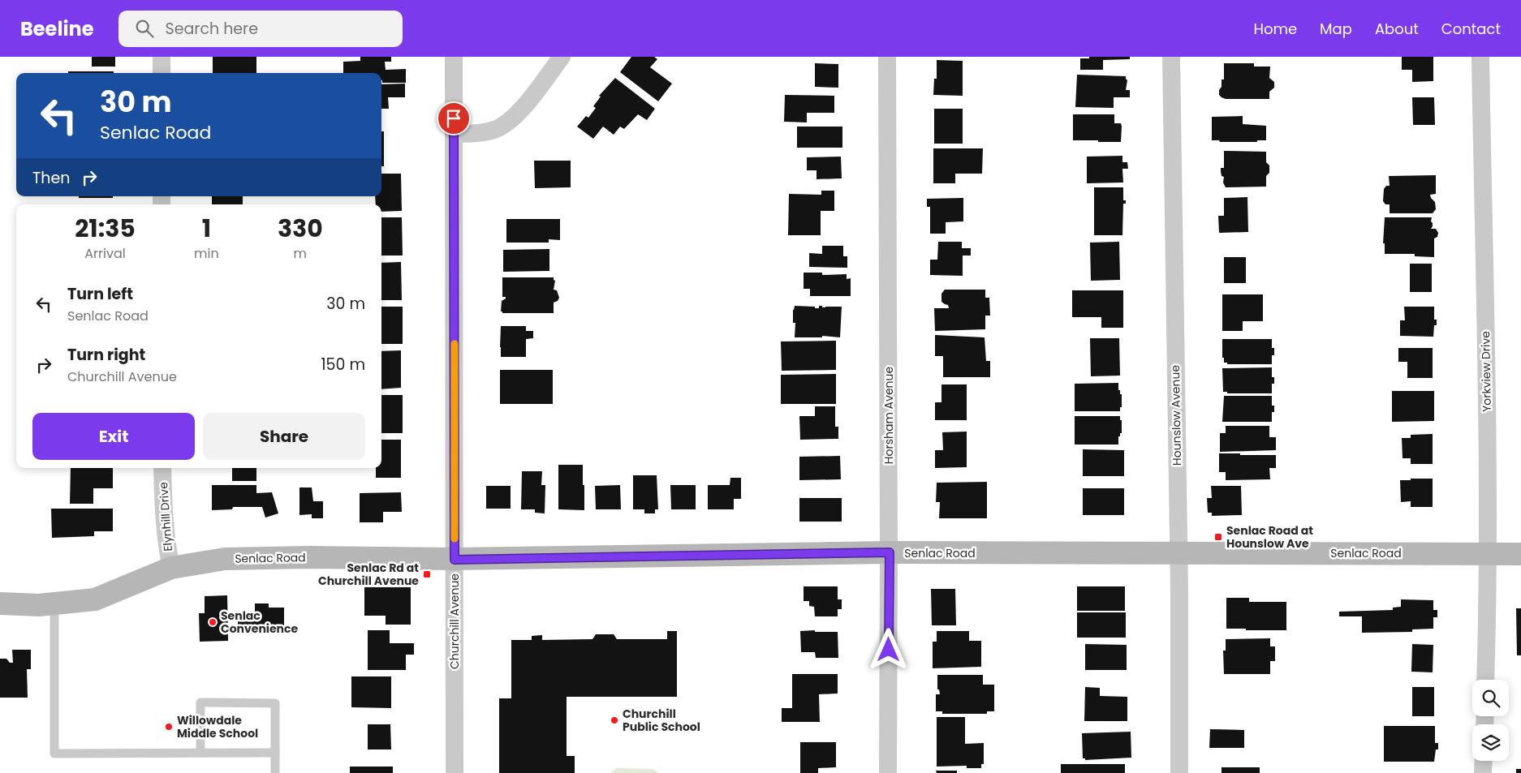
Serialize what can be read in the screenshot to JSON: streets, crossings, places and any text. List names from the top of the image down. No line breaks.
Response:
{"streets":{"street":["Yorkview Drive","Horsham Avenue","Hounslow Avenue","Elynhill Drive","Senlac Road","Churchill Avenue"]},"crossings":[["Yorkview Drive","Senlac Road"],["Horsham Avenue","Senlac Road"],["Hounslow Avenue","Senlac Road"],["Elynhill Drive","Senlac Road"],["Senlac Road","Churchill Avenue"]],"places":{"transit":["Senlac Road at Hounslow Ave","Senlac Rd at Churchill Avenue"],"other":["Senlac Convenience","Churchill Public School","Willowdale Middle School"]},"page":{"header":"Beeline","search":"Search here","nav":["Home","Map","About","Contact"],"turn":["30 m","Senlac Road"],"then":"Then","eta":["21:35","Arrival","1","min","330","m"],"list":[{"name":"Turn left","note":"Senlac Road","value":"30 m"},{"name":"Turn right","note":"Churchill Avenue","value":"150 m"}],"buttons":["Exit","Share"]}}
